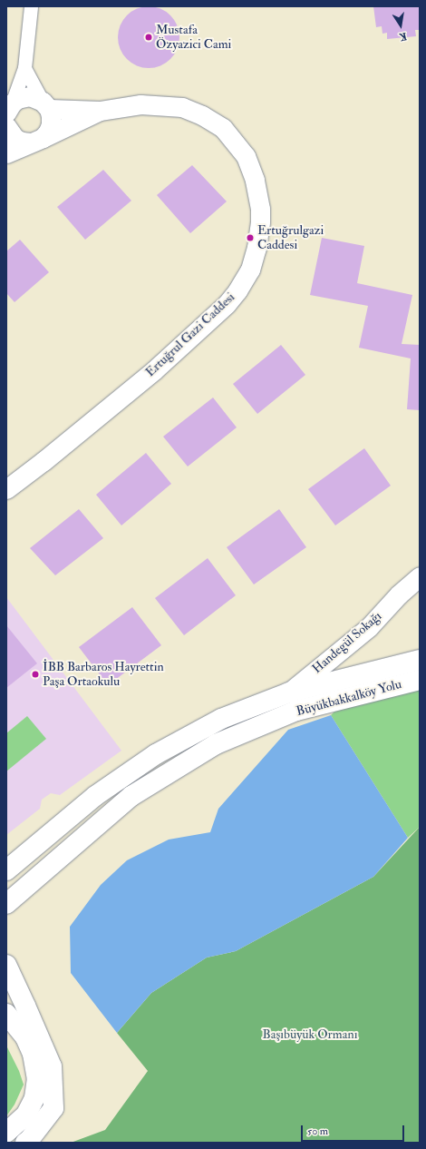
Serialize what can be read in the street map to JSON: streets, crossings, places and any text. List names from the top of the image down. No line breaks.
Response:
{"streets":{"highway":["Büyükbakkalköy Yolu"],"street":["Ertuğrul Gazi Caddesi","Handegül Sokağı"]},"crossings":[["Handegül Sokağı","Büyükbakkalköy Yolu"]],"parks":["Başıbüyük Ormanı"],"places":["Mustafa Özyazici Cami","Ertuğrulgazi Caddesi","İBB Barbaros Hayrettin Paşa Ortaokulu"],"scale_bar":"50 m","north":"bottom"}
